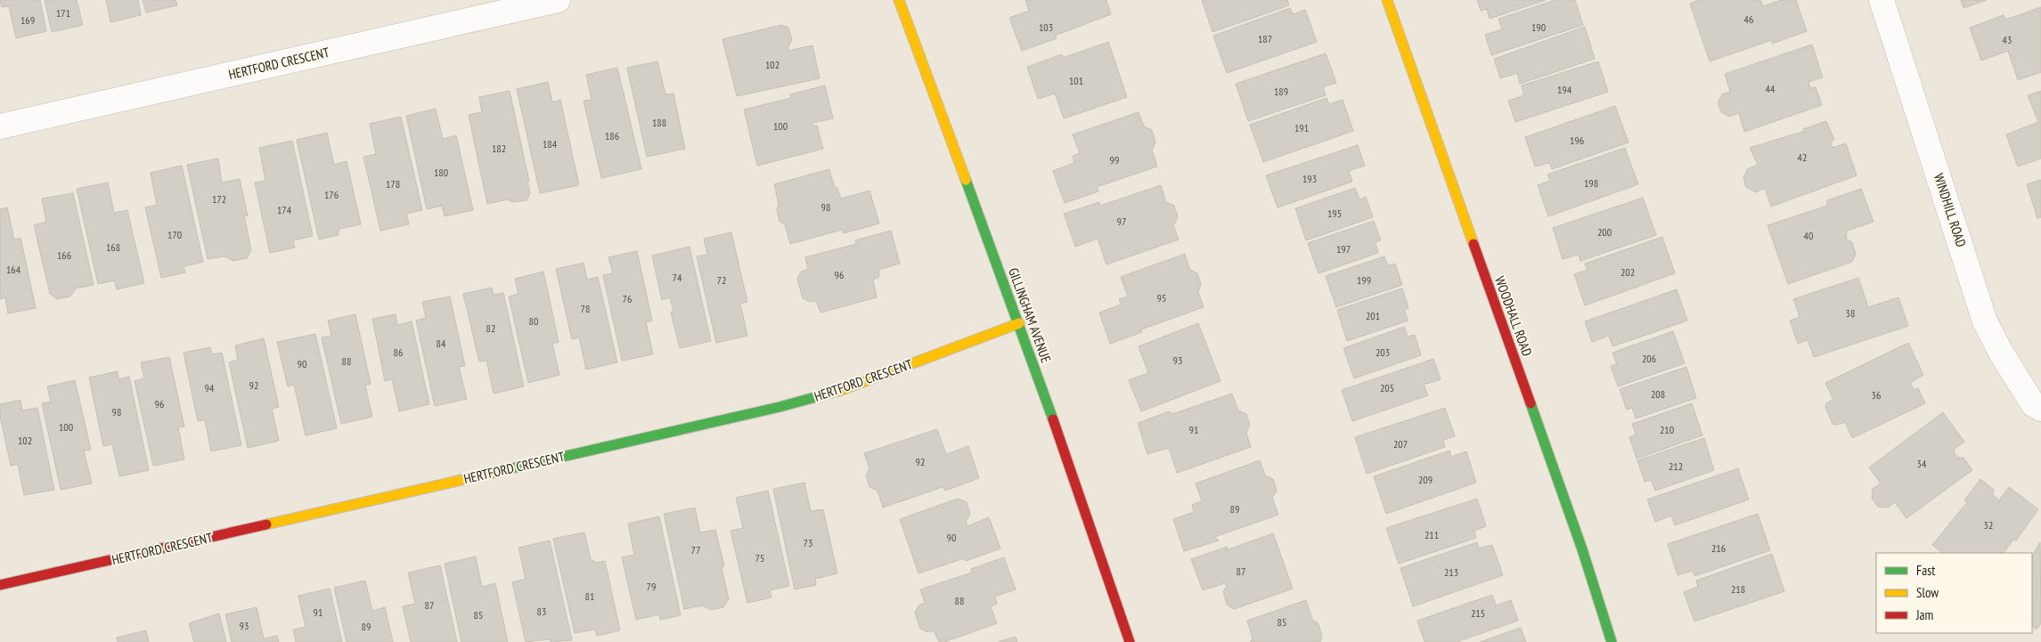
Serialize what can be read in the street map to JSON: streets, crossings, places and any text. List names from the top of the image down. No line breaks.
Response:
{"streets":{"street":["HERTFORD CRESCENT","WINDHILL ROAD","GILLINGHAM AVENUE","WOODHALL ROAD"]},"crossings":[["HERTFORD CRESCENT","GILLINGHAM AVENUE"]],"house_numbers":["171","46","169","103","190","187","43","102","101","44","194","189","188","100","191","186","196","184","182","42","99","180","193","198","178","176","172","98","174","195","97","200","170","40","168","197","166","164","202","96","74","72","199","95","76","78","38","201","80","82","84","86","203","206","93","88","90","92","94","205","208","36","96","98","100","91","210","102","207","92","34","212","209","89","32","211","90","73","216","77","75","87","213","79","218","81","88","87","83","91","215","85","85","93","89"],"legend":["Fast","Slow","Jam"]}
